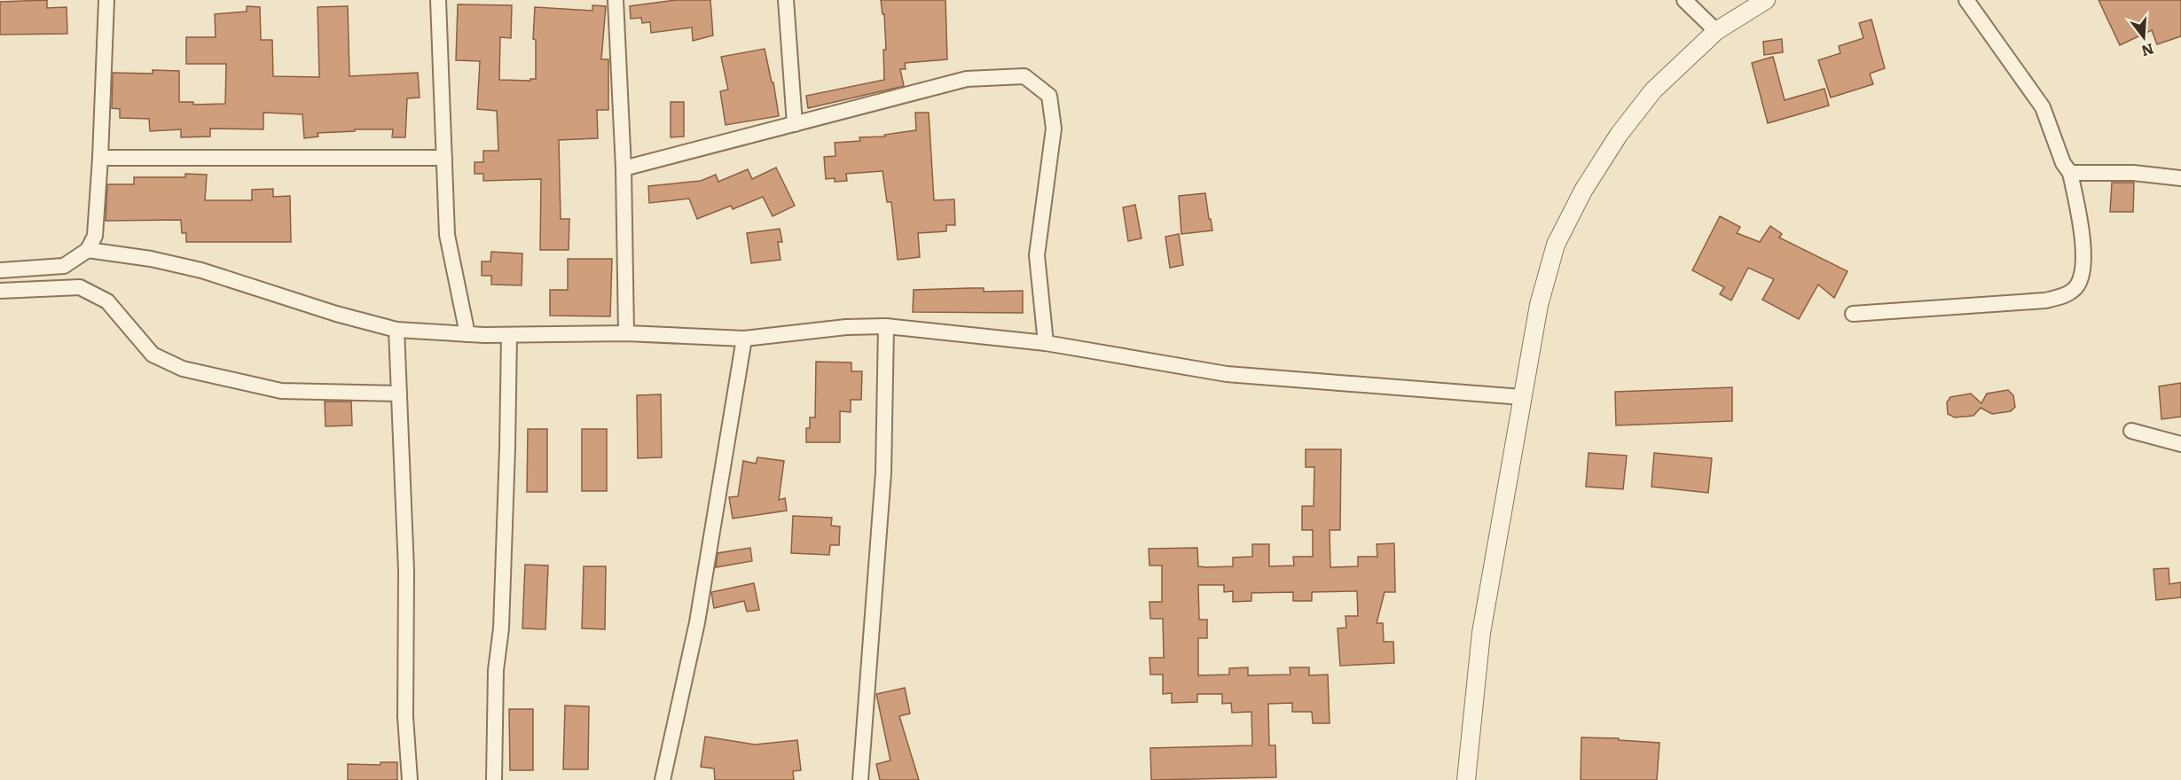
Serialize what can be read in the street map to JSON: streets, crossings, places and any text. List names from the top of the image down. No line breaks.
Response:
{"north":"bottom"}
